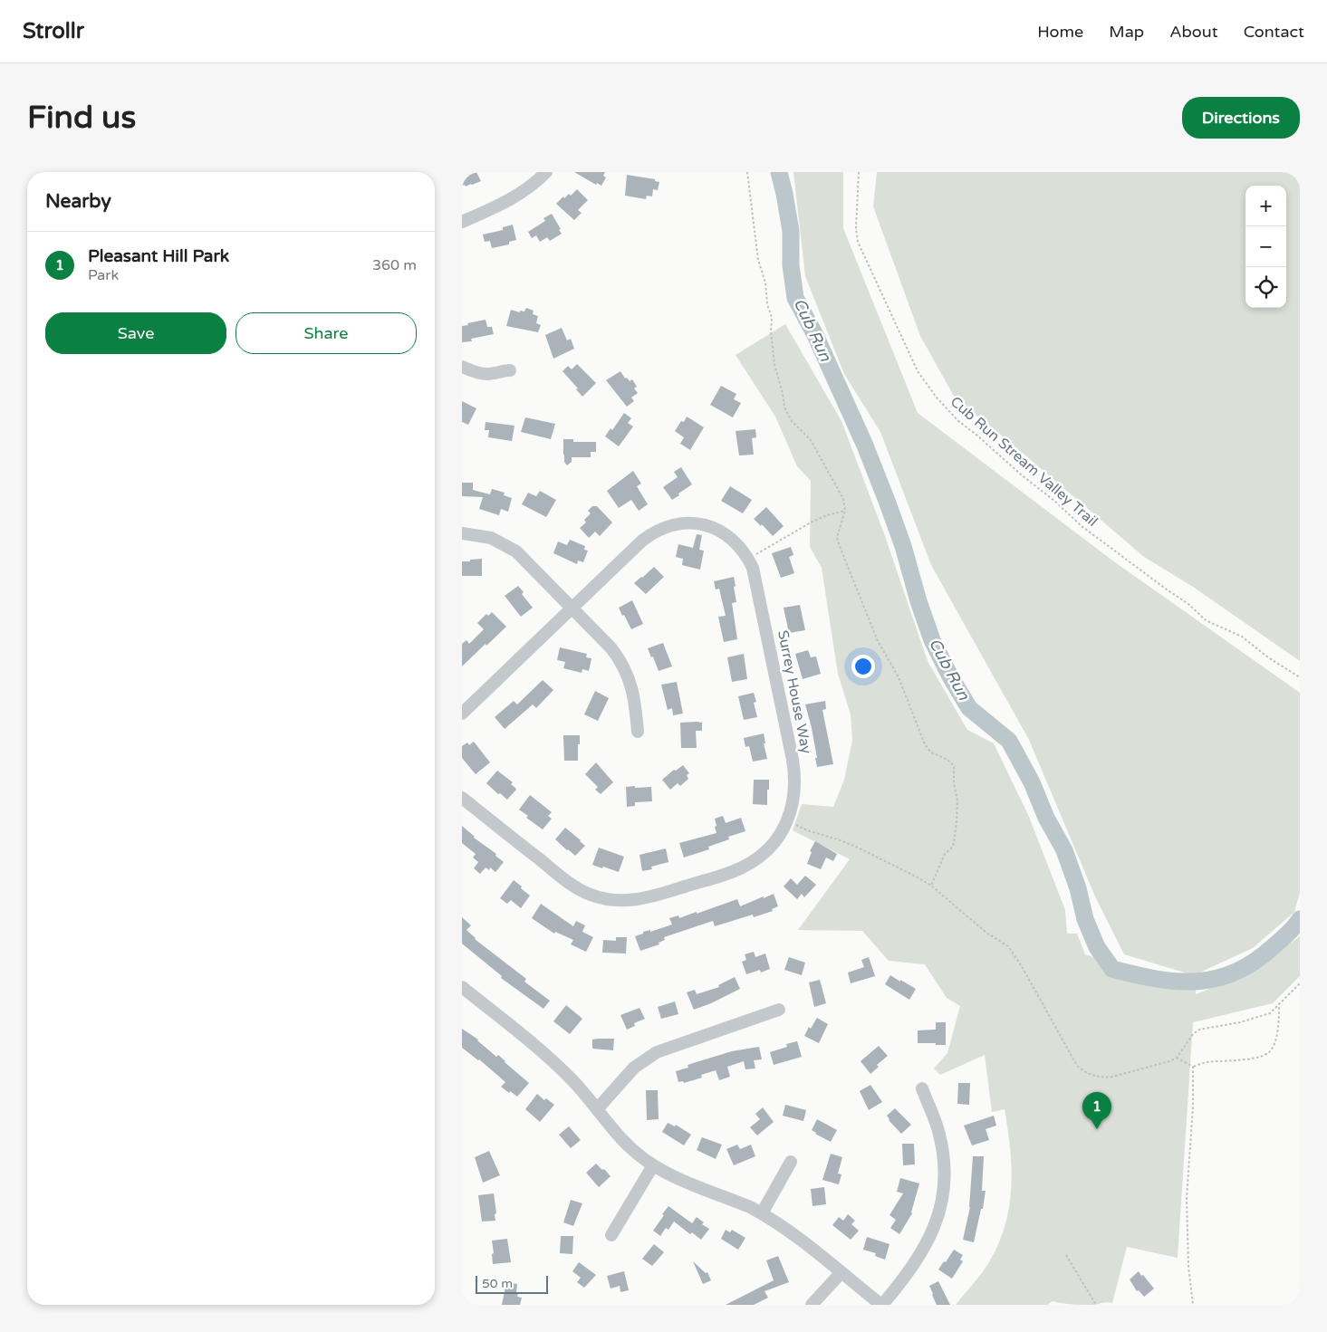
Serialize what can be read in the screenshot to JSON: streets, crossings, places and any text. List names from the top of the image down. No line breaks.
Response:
{"streets":{"street":["Surrey House Way"],"path":["Cub Run Stream Valley Trail"]},"water":["Cub Run"],"scale_bar":"50 m","page":{"header":"Strollr","nav":["Home","Map","About","Contact"],"buttons":["Directions",["Save","Share"]],"title":"Find us","heading":"Nearby","map_buttons":["+","−"],"list":[{"mark":"1","name":"Pleasant Hill Park","note":"Park","value":"360 m"}],"pins":"1","scale":"50 m"}}
